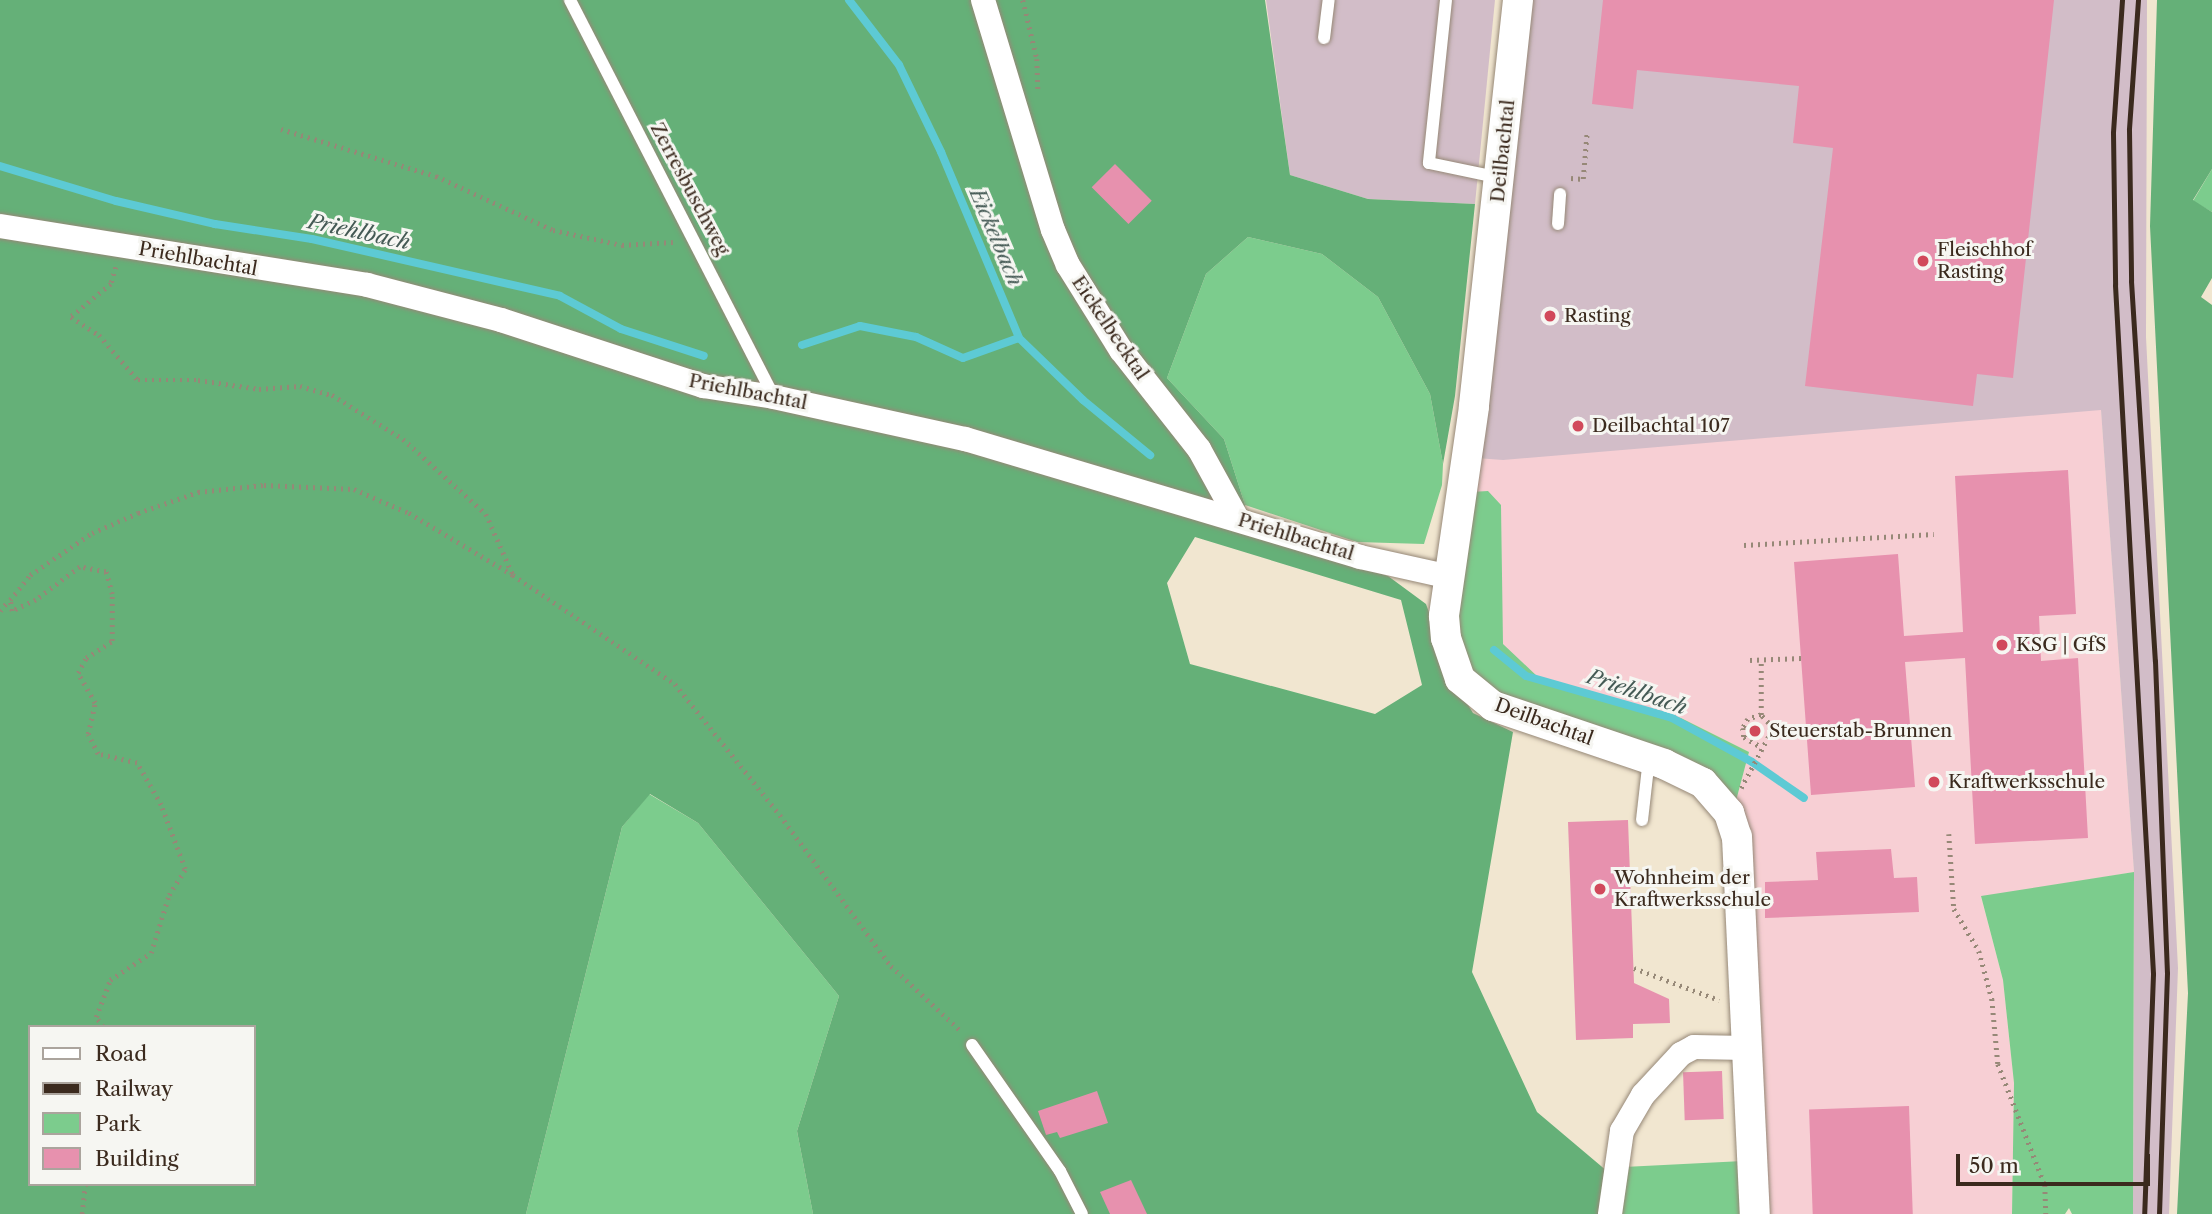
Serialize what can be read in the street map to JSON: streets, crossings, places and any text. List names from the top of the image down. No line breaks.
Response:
{"streets":{"street":["Deilbachtal","Priehlbachtal","Eickelbecktal"],"lane":["Zerresbuschweg"]},"crossings":[["Deilbachtal","Priehlbachtal"],["Zerresbuschweg","Priehlbachtal"],["Priehlbachtal","Eickelbecktal"]],"water":["Priehlbach","Eickelbach"],"places":["Fleischhof Rasting","Rasting","Deilbachtal 107","KSG | GfS","Steuerstab-Brunnen","Kraftwerksschule","Wohnheim der Kraftwerksschule"],"legend":["Road","Railway","Park","Building"],"scale_bar":"50 m"}
